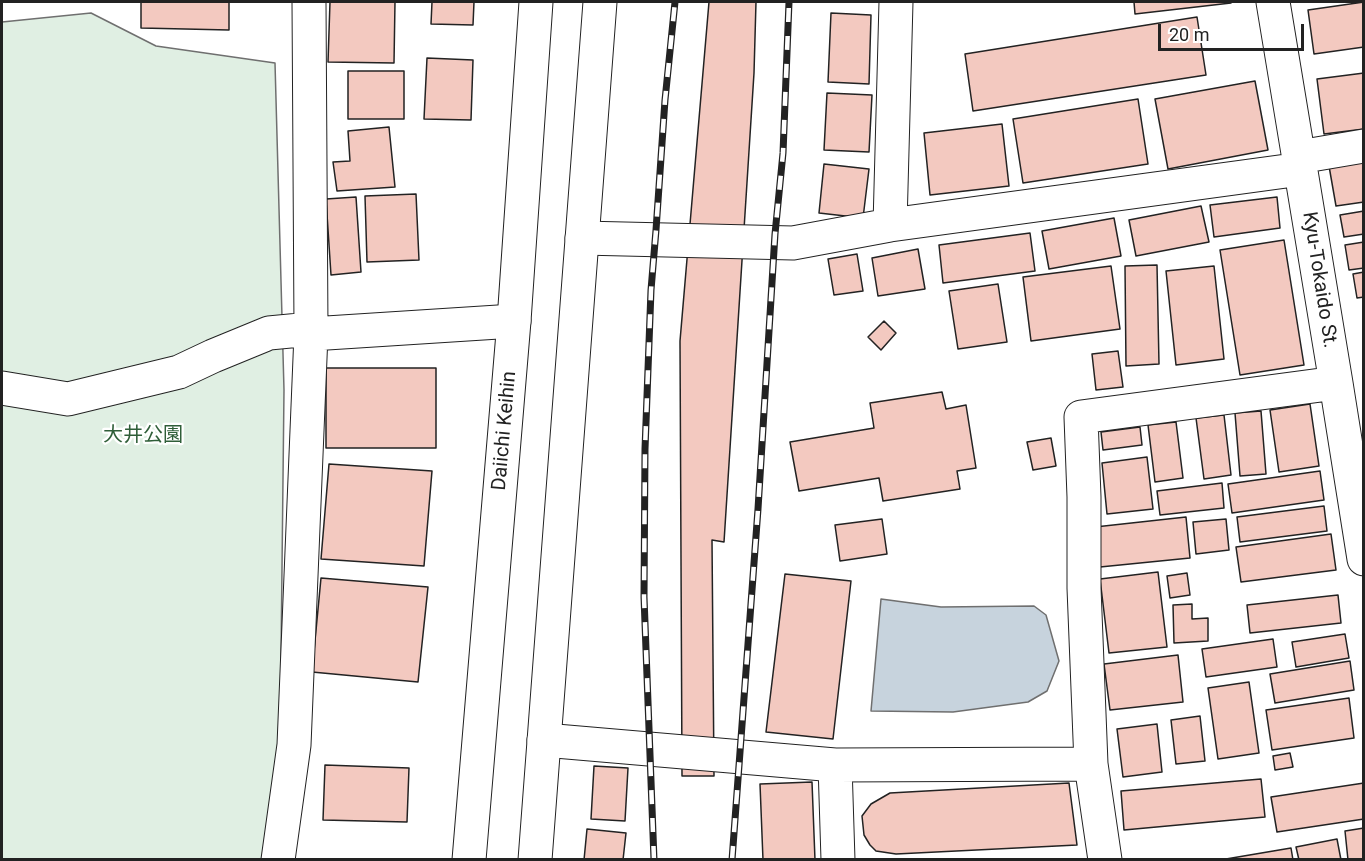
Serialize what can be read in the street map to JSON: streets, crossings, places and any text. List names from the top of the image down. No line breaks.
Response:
{"streets":{"main road":["Kyu-Tokaido St.","Daiichi Keihin"]},"parks":["大井公園"],"scale_bar":"20 m"}
